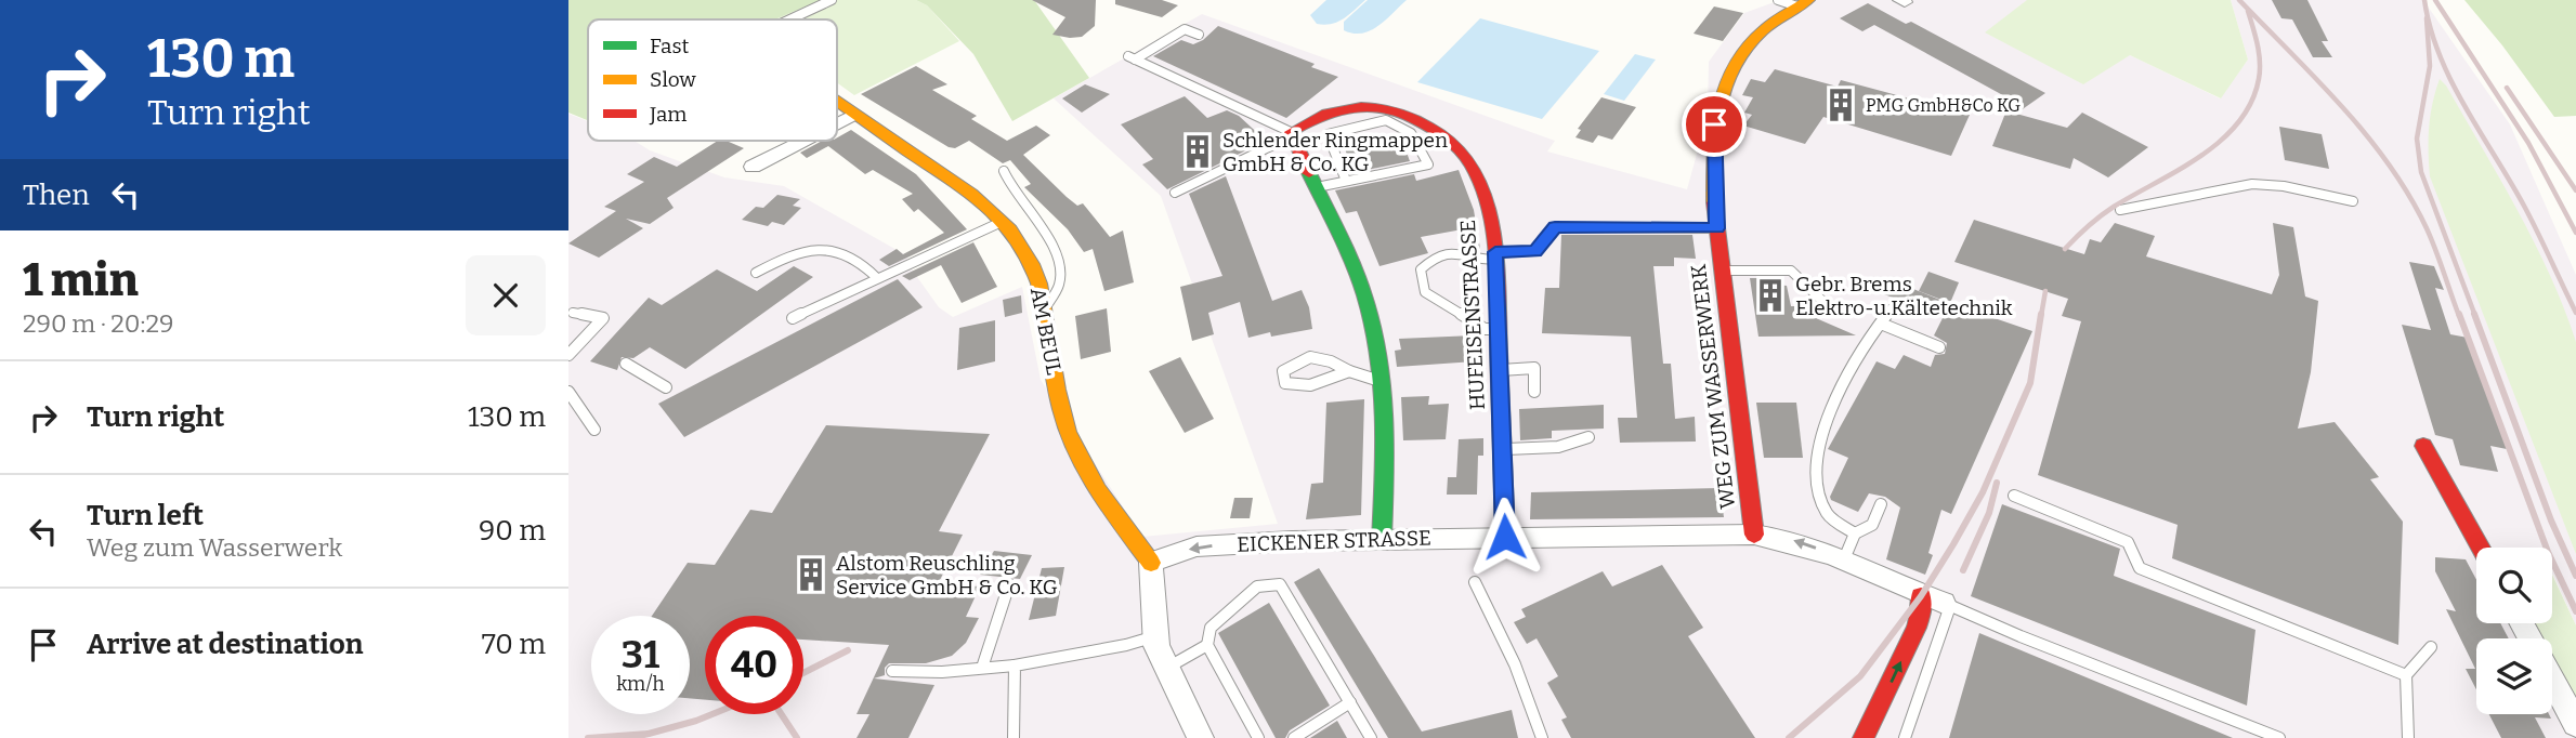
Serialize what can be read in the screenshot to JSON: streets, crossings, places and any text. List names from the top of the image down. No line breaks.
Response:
{"streets":{"street":["HUFEISENSTRASSE","AM BEUL","WEG ZUM WASSERWERK","EICKENER STRASSE"]},"crossings":[["HUFEISENSTRASSE","EICKENER STRASSE"],["AM BEUL","EICKENER STRASSE"],["WEG ZUM WASSERWERK","EICKENER STRASSE"]],"one_way":["EICKENER STRASSE"],"places":{"building":["PMG GmbH&Co KG","Schlender Ringmappen GmbH & Co. KG","Gebr. Brems Elektro-u.Kältetechnik","Alstom Reuschling Service GmbH & Co. KG"]},"legend":["Fast","Slow","Jam"],"page":{"turn":["130 m","Turn right"],"then":"Then","heading":["1 min","290 m · 20:29"],"list":[{"name":"Turn right","value":"130 m"},{"name":"Turn left","note":"Weg zum Wasserwerk","value":"90 m"},{"name":"Arrive at destination","value":"70 m"}],"speed":"31 km/h","limit":"40"}}
